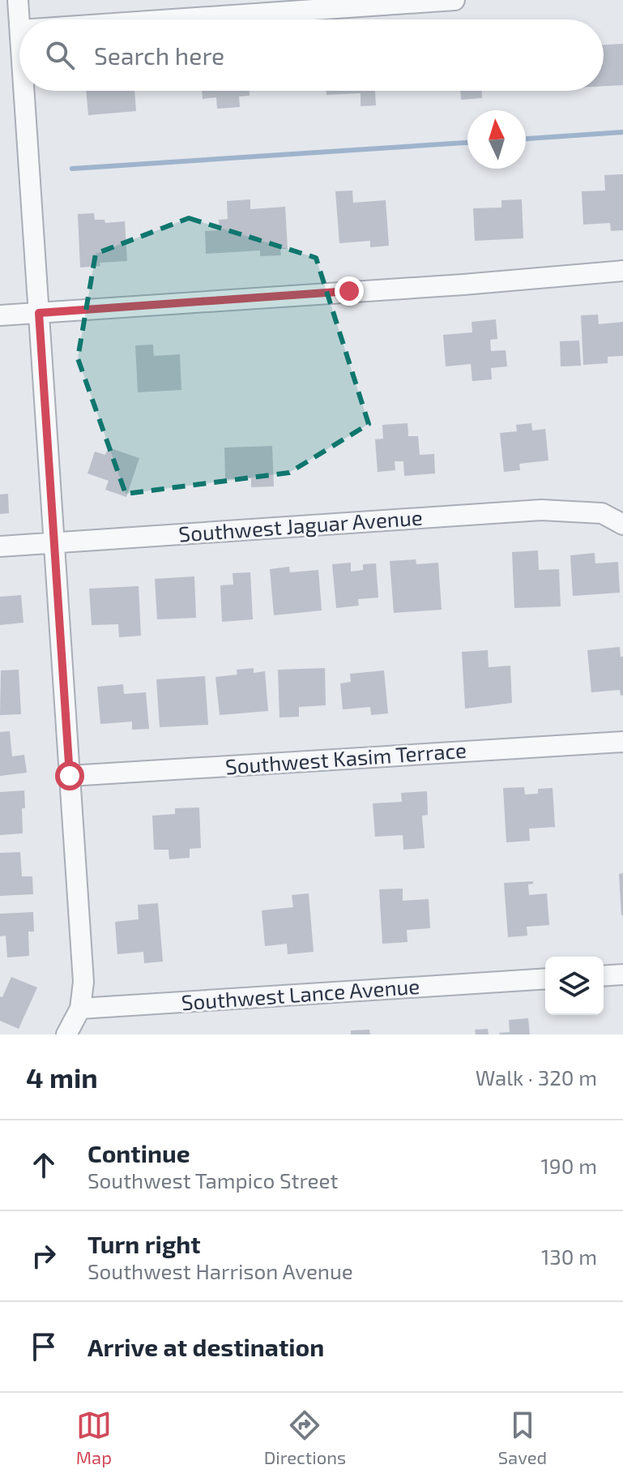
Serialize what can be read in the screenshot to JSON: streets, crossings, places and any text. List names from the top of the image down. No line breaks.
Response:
{"streets":{"street":["Southwest Jaguar Avenue","Southwest Kasim Terrace","Southwest Lance Avenue"]},"north":"top","page":{"search":"Search here","heading":["4 min","Walk · 320 m"],"list":[["Continue","Southwest Tampico Street","190 m"],["Turn right","Southwest Harrison Avenue","130 m"],"Arrive at destination"],"nav":["Map","Directions","Saved"]}}
